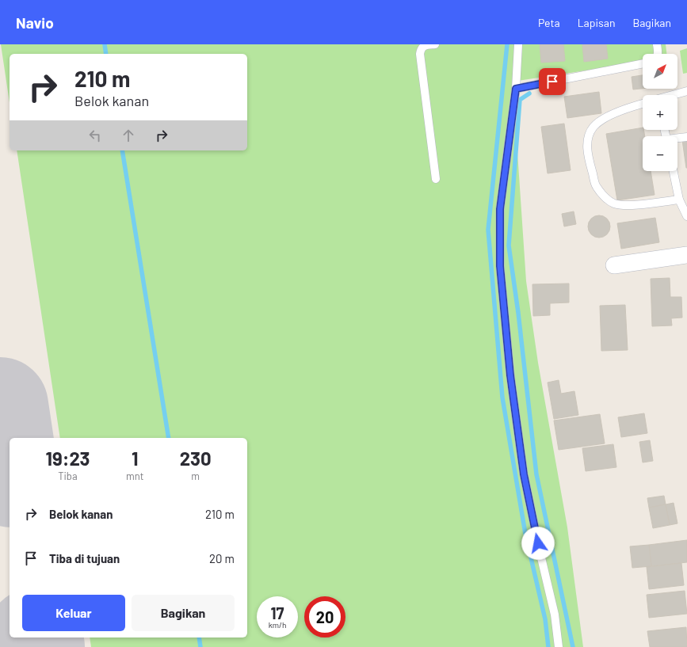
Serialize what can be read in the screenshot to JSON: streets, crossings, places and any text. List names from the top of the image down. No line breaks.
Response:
{"north":"top right","page":{"header":"Navio","nav":["Peta","Lapisan","Bagikan"],"map_buttons":["+","−"],"turn":["210 m","Belok kanan"],"eta":["19:23","Tiba","1","mnt","230","m"],"list":[{"name":"Belok kanan","value":"210 m"},{"name":"Tiba di tujuan","value":"20 m"}],"buttons":["Keluar","Bagikan"],"speed":"17 km/h","limit":"20"}}
